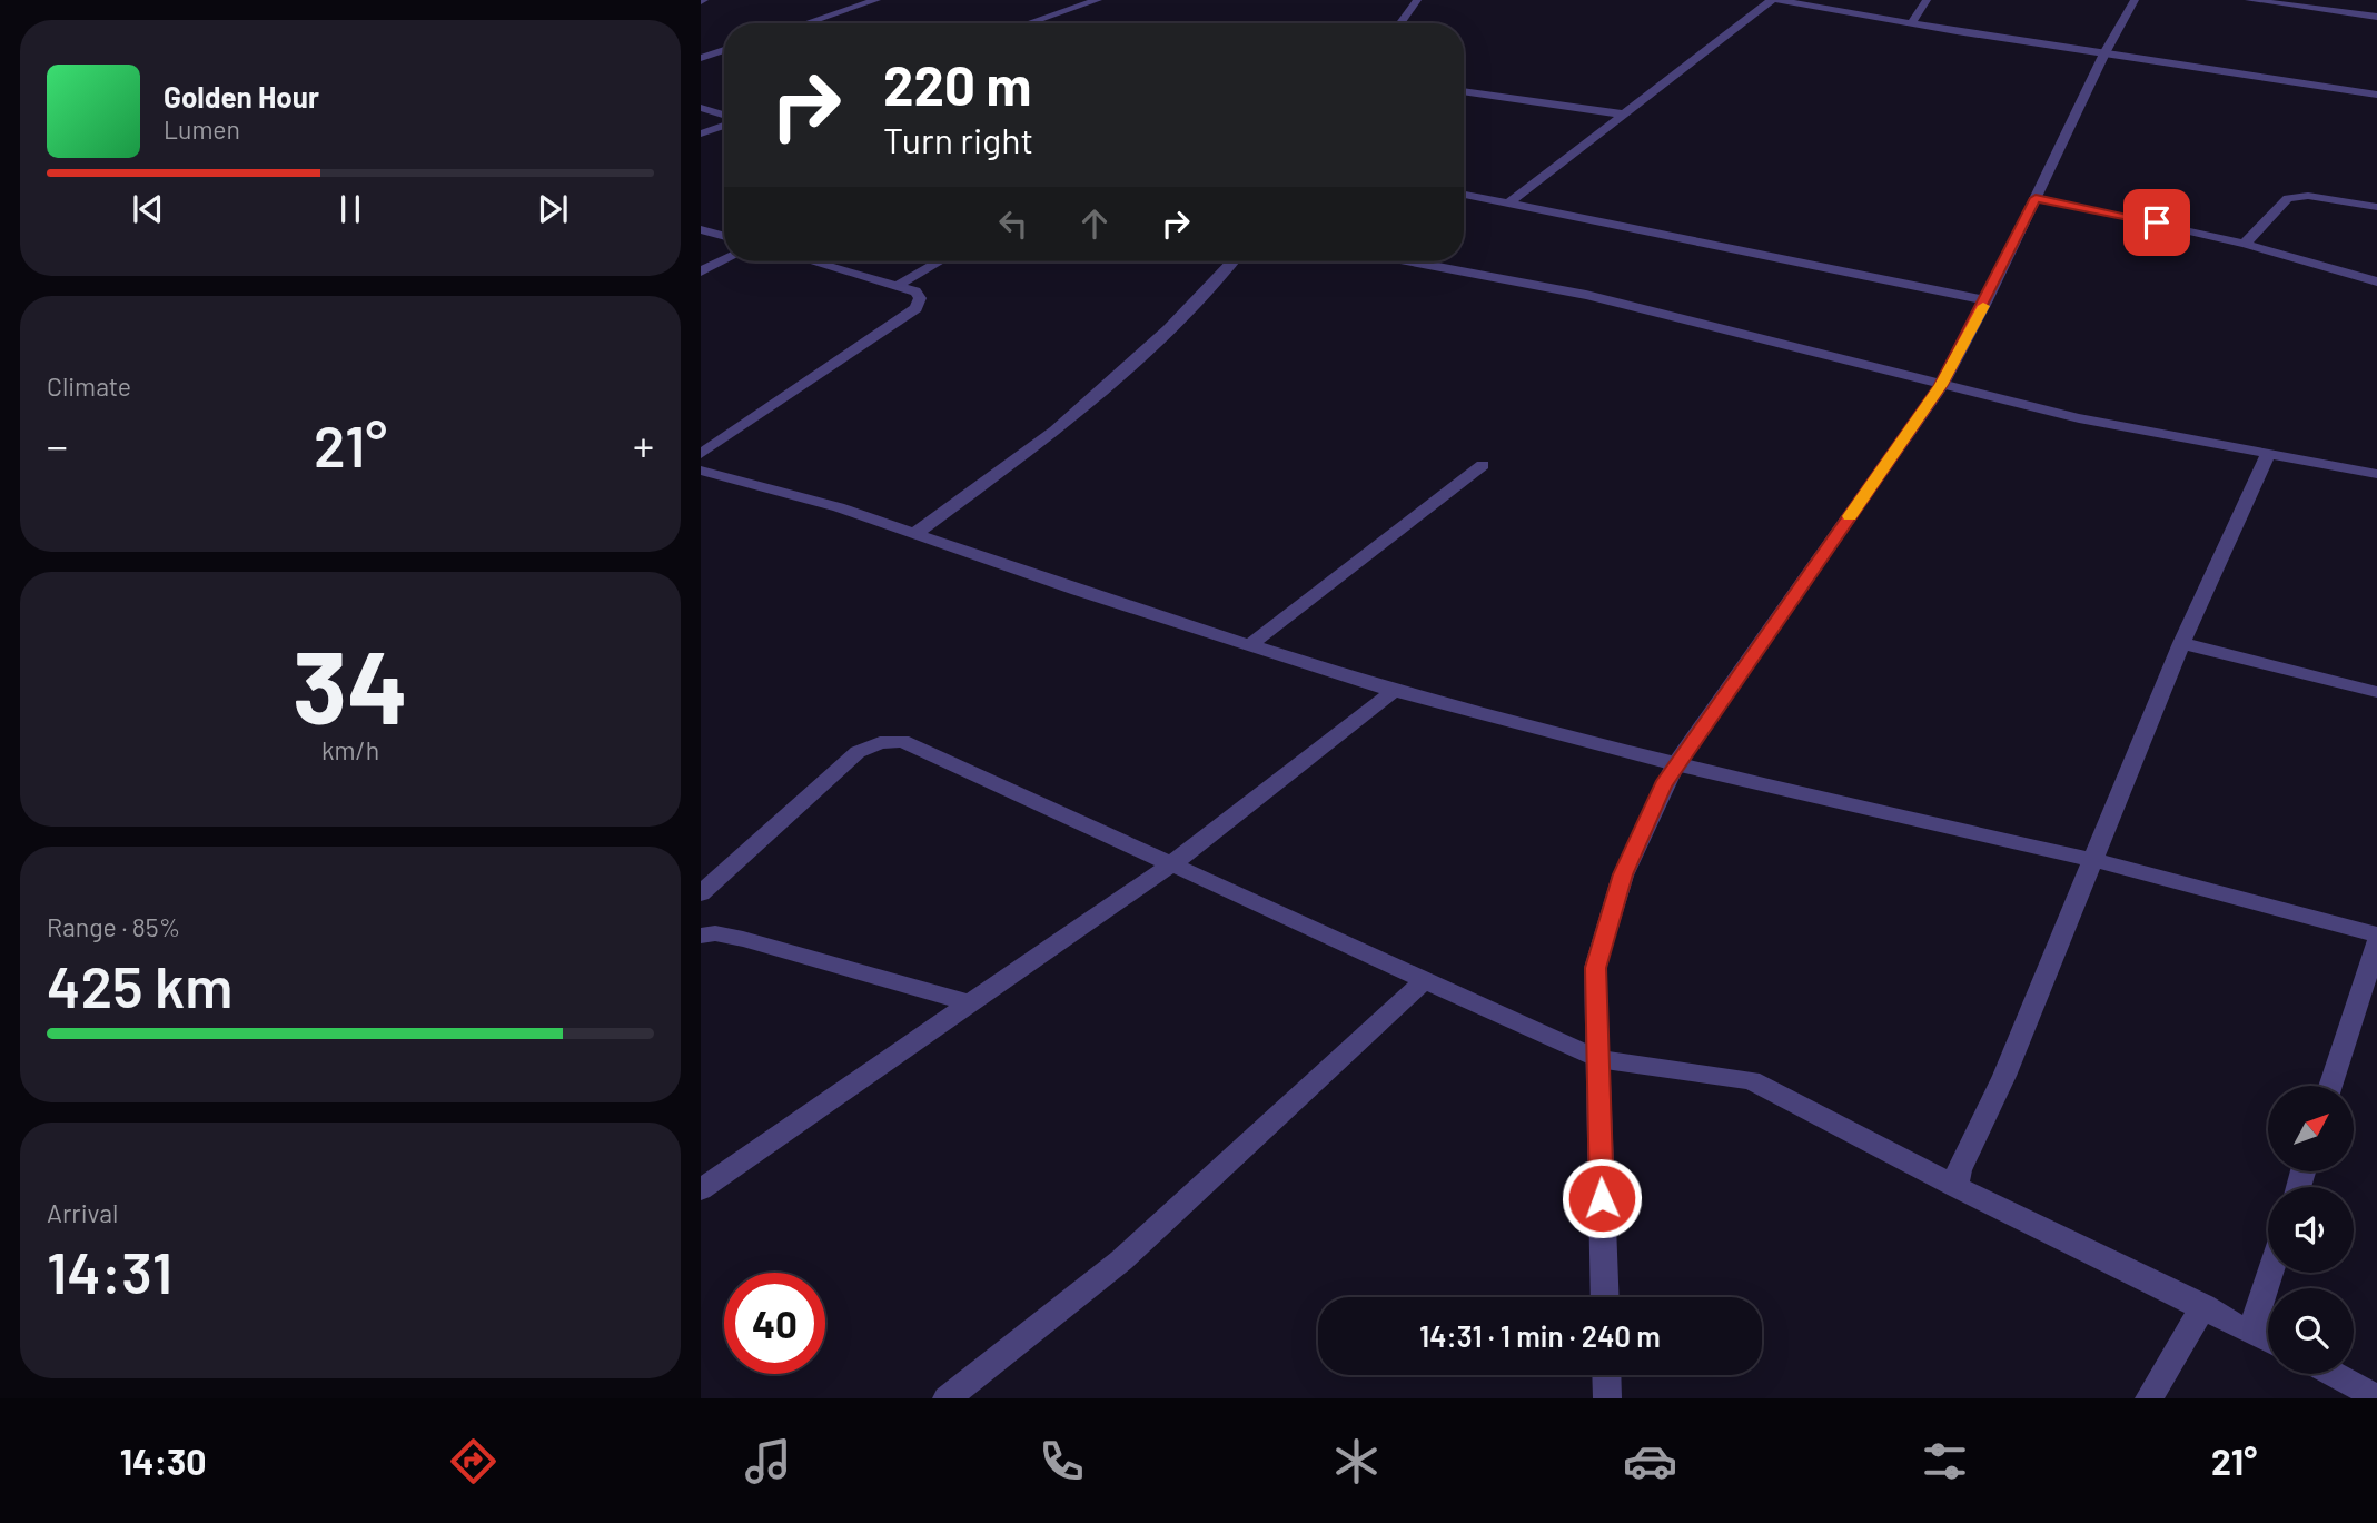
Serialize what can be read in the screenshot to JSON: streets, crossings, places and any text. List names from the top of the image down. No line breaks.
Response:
{"north":"top right","page":{"turn":["220 m","Turn right"],"song":["Golden Hour","Lumen"],"tile":["Climate",["34","km/h"],["Range · 85%","425 km"],["Arrival","14:31"]],"heat":["−","21°","+"],"limit":"40","trip":"14:31 · 1 min · 240 m","tabs":["14:30","21°"]}}
